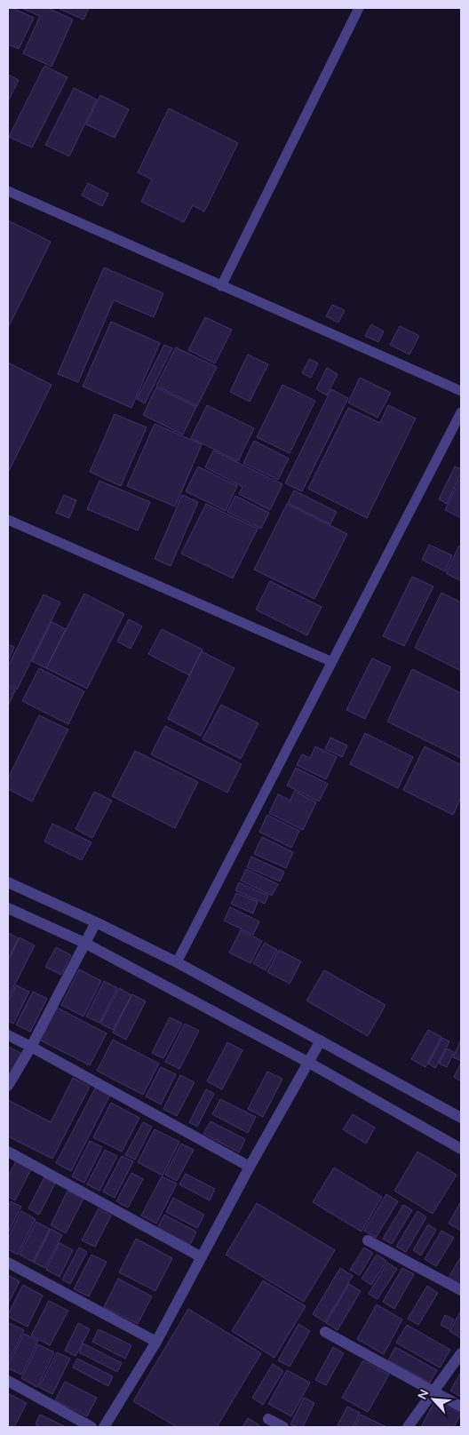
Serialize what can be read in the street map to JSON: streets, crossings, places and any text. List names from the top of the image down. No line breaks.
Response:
{"north":"top left"}
